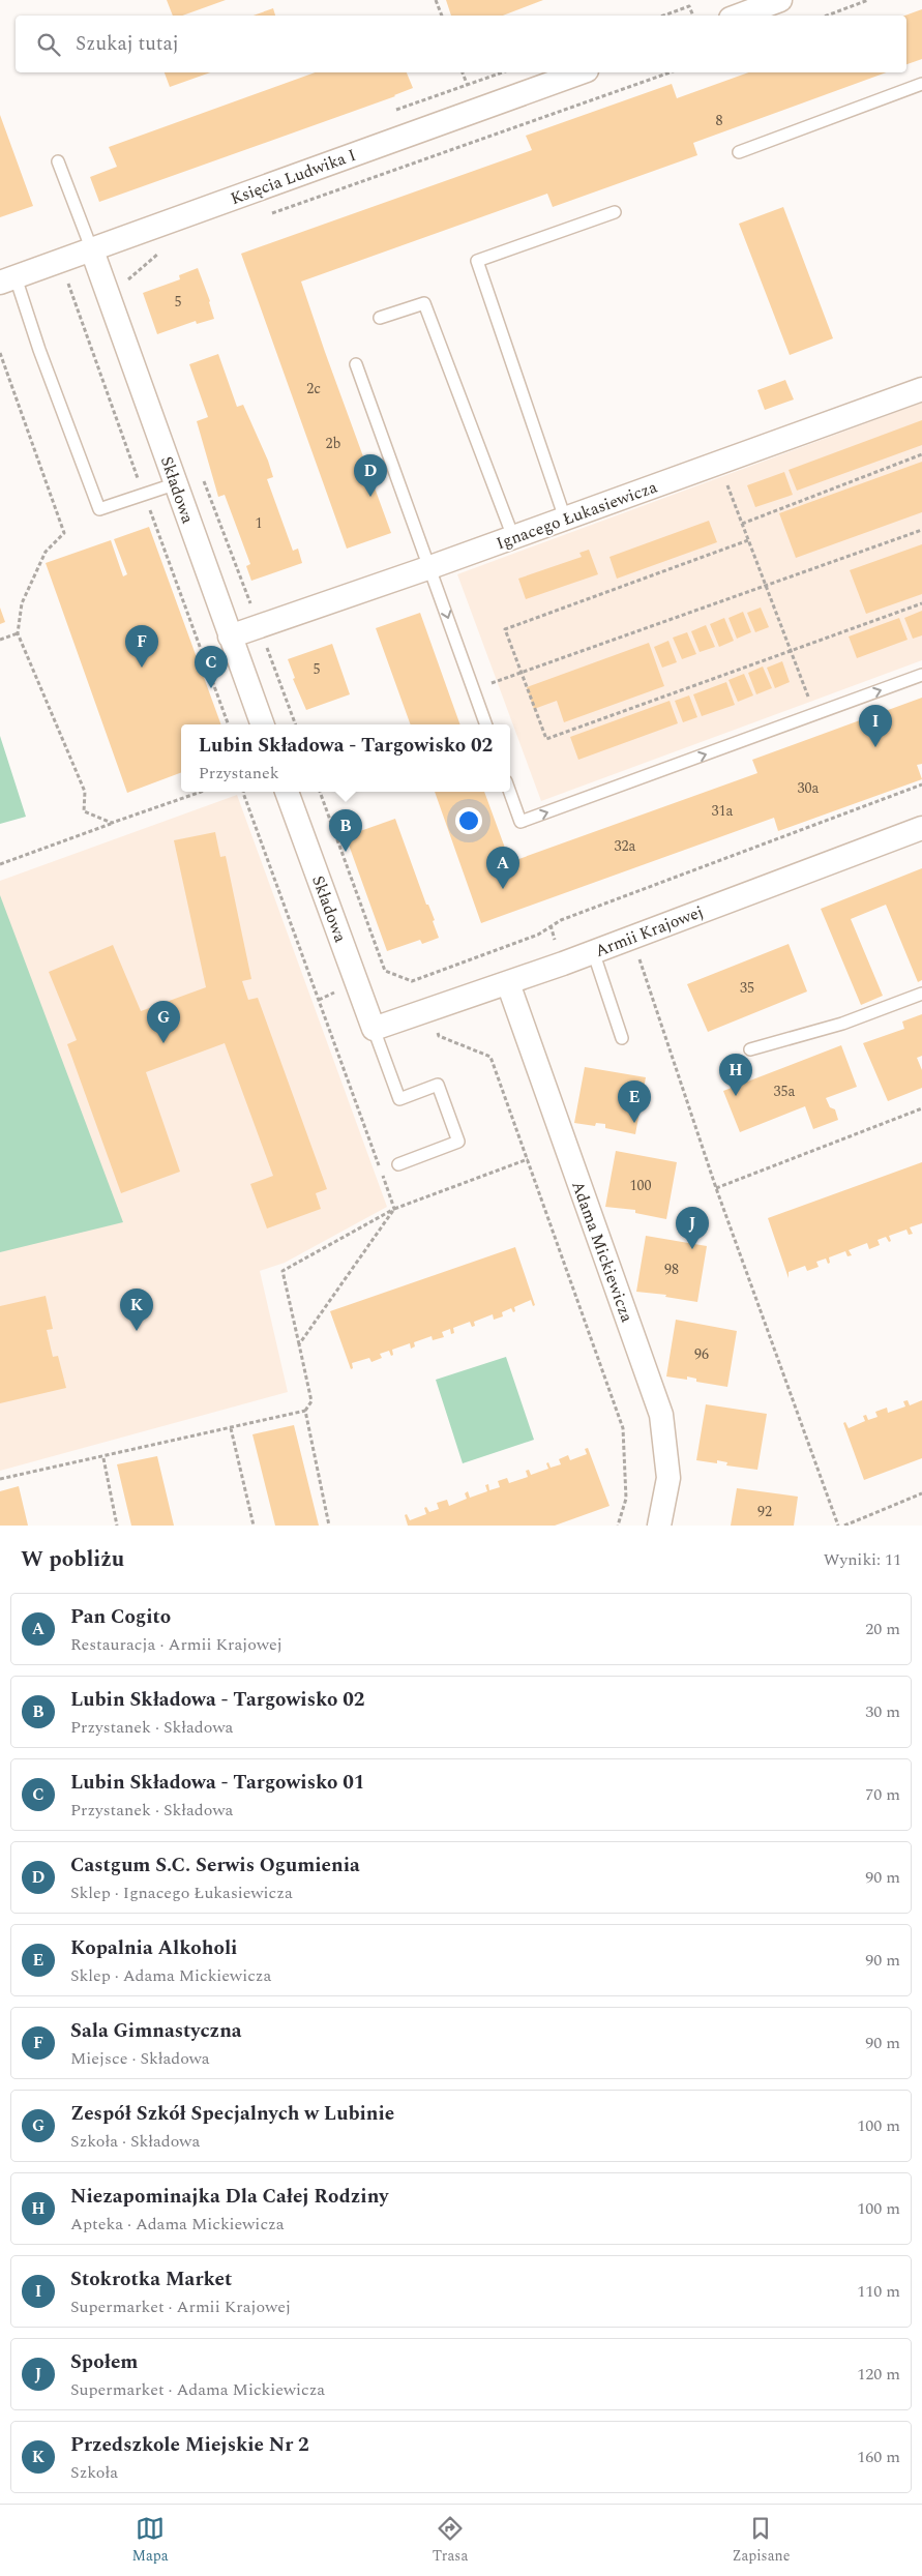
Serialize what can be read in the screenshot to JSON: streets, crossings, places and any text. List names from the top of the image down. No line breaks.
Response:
{"streets":{"street":["Księcia Ludwika I","Składowa","Ignacego Łukasiewicza","Armii Krajowej","Adama Mickiewicza"]},"crossings":[["Księcia Ludwika I","Składowa"],["Składowa","Ignacego Łukasiewicza"],["Składowa","Armii Krajowej"],["Armii Krajowej","Adama Mickiewicza"]],"house_numbers":["8","5","2c","2b","1","5","30a","31a","32a","35","35a","100","98","96","92"],"page":{"search":"Szukaj tutaj","pins":["D","F","C","I","B","A","G","H","E","J","K"],"popup":["Lubin Składowa - Targowisko 02","Przystanek"],"heading":["W pobliżu","Wyniki: 11"],"list":[{"mark":"A","name":"Pan Cogito","note":"Restauracja · Armii Krajowej","value":"20 m"},{"mark":"B","name":"Lubin Składowa - Targowisko 02","note":"Przystanek · Składowa","value":"30 m"},{"mark":"C","name":"Lubin Składowa - Targowisko 01","note":"Przystanek · Składowa","value":"70 m"},{"mark":"D","name":"Castgum S.C. Serwis Ogumienia","note":"Sklep · Ignacego Łukasiewicza","value":"90 m"},{"mark":"E","name":"Kopalnia Alkoholi","note":"Sklep · Adama Mickiewicza","value":"90 m"},{"mark":"F","name":"Sala Gimnastyczna","note":"Miejsce · Składowa","value":"90 m"},{"mark":"G","name":"Zespół Szkół Specjalnych w Lubinie","note":"Szkoła · Składowa","value":"100 m"},{"mark":"H","name":"Niezapominajka Dla Całej Rodziny","note":"Apteka · Adama Mickiewicza","value":"100 m"},{"mark":"I","name":"Stokrotka Market","note":"Supermarket · Armii Krajowej","value":"110 m"},{"mark":"J","name":"Społem","note":"Supermarket · Adama Mickiewicza","value":"120 m"},{"mark":"K","name":"Przedszkole Miejskie Nr 2","note":"Szkoła","value":"160 m"}],"nav":["Mapa","Trasa","Zapisane"]}}
